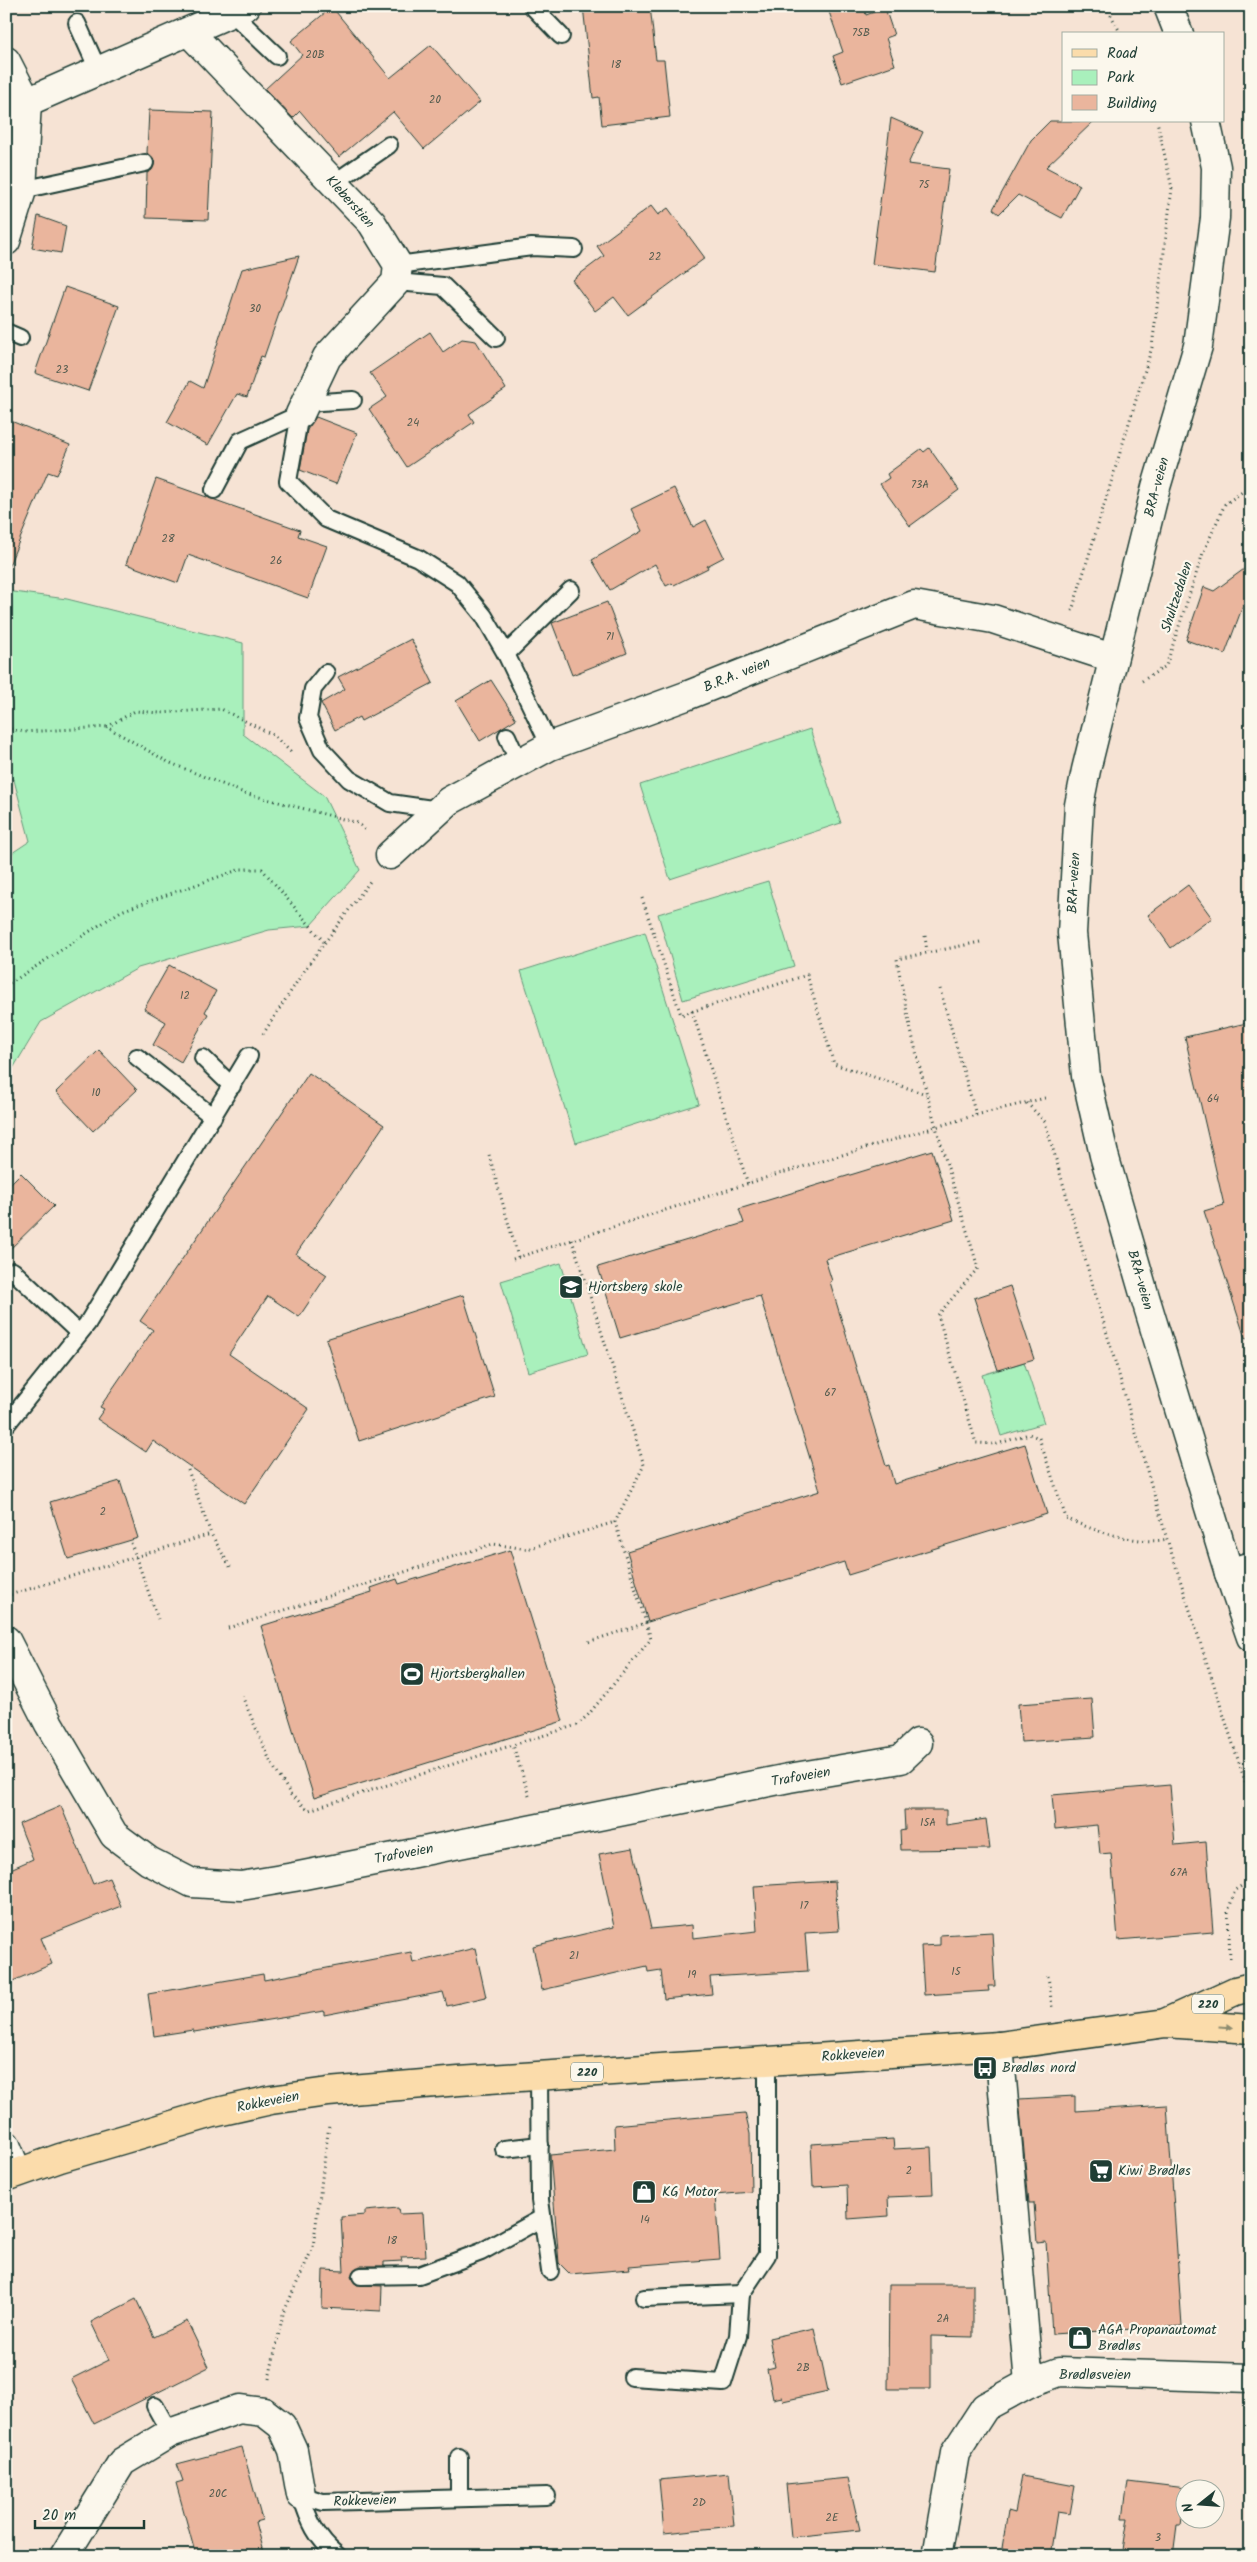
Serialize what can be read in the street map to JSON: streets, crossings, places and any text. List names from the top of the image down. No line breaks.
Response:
{"streets":{"main road":["220","Rokkeveien"],"street":["Kleberstien","BRA-veien","B.R.A. veien","Trafoveien","Brødløsveien"],"path":["Shultzedalen"]},"crossings":[["BRA-veien","Shultzedalen"],["BRA-veien","B.R.A. veien"]],"places":{"school or university":["Hjortsberg skole"],"sports":["Hjortsberghallen"],"bus stop":["Brødløs nord"],"supermarket":["Kiwi Brødløs"],"shop":["KG Motor","AGA Propanautomat Brødløs"]},"house_numbers":["75B","20B","18","20","75","22","30","23","24","73A","28","26","71","12","10","64","67","2","15A","67A","17","21","15","19","2","14","18","2A","2B","20C","2D","2E","3"],"legend":["Road","Park","Building"],"scale_bar":"20 m","north":"left"}
